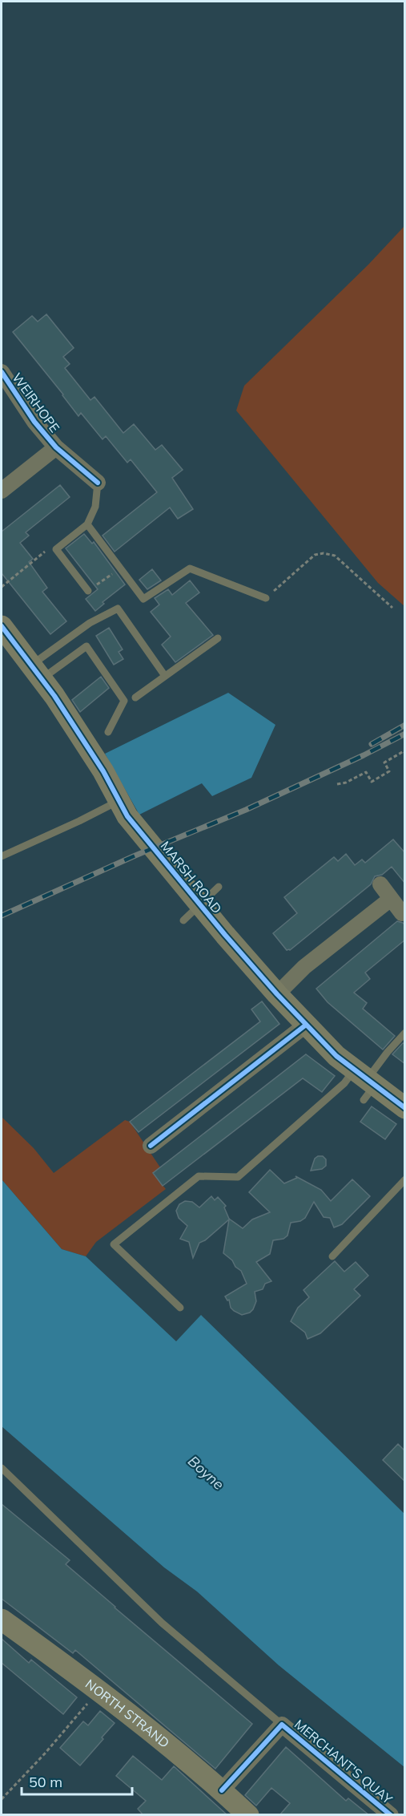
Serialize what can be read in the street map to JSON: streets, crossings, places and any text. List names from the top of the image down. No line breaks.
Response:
{"streets":{"main road":["MARSH ROAD","NORTH STRAND"],"street":["WEIRHOPE","MERCHANT'S QUAY"]},"water":["Boyne"],"scale_bar":"50 m"}
